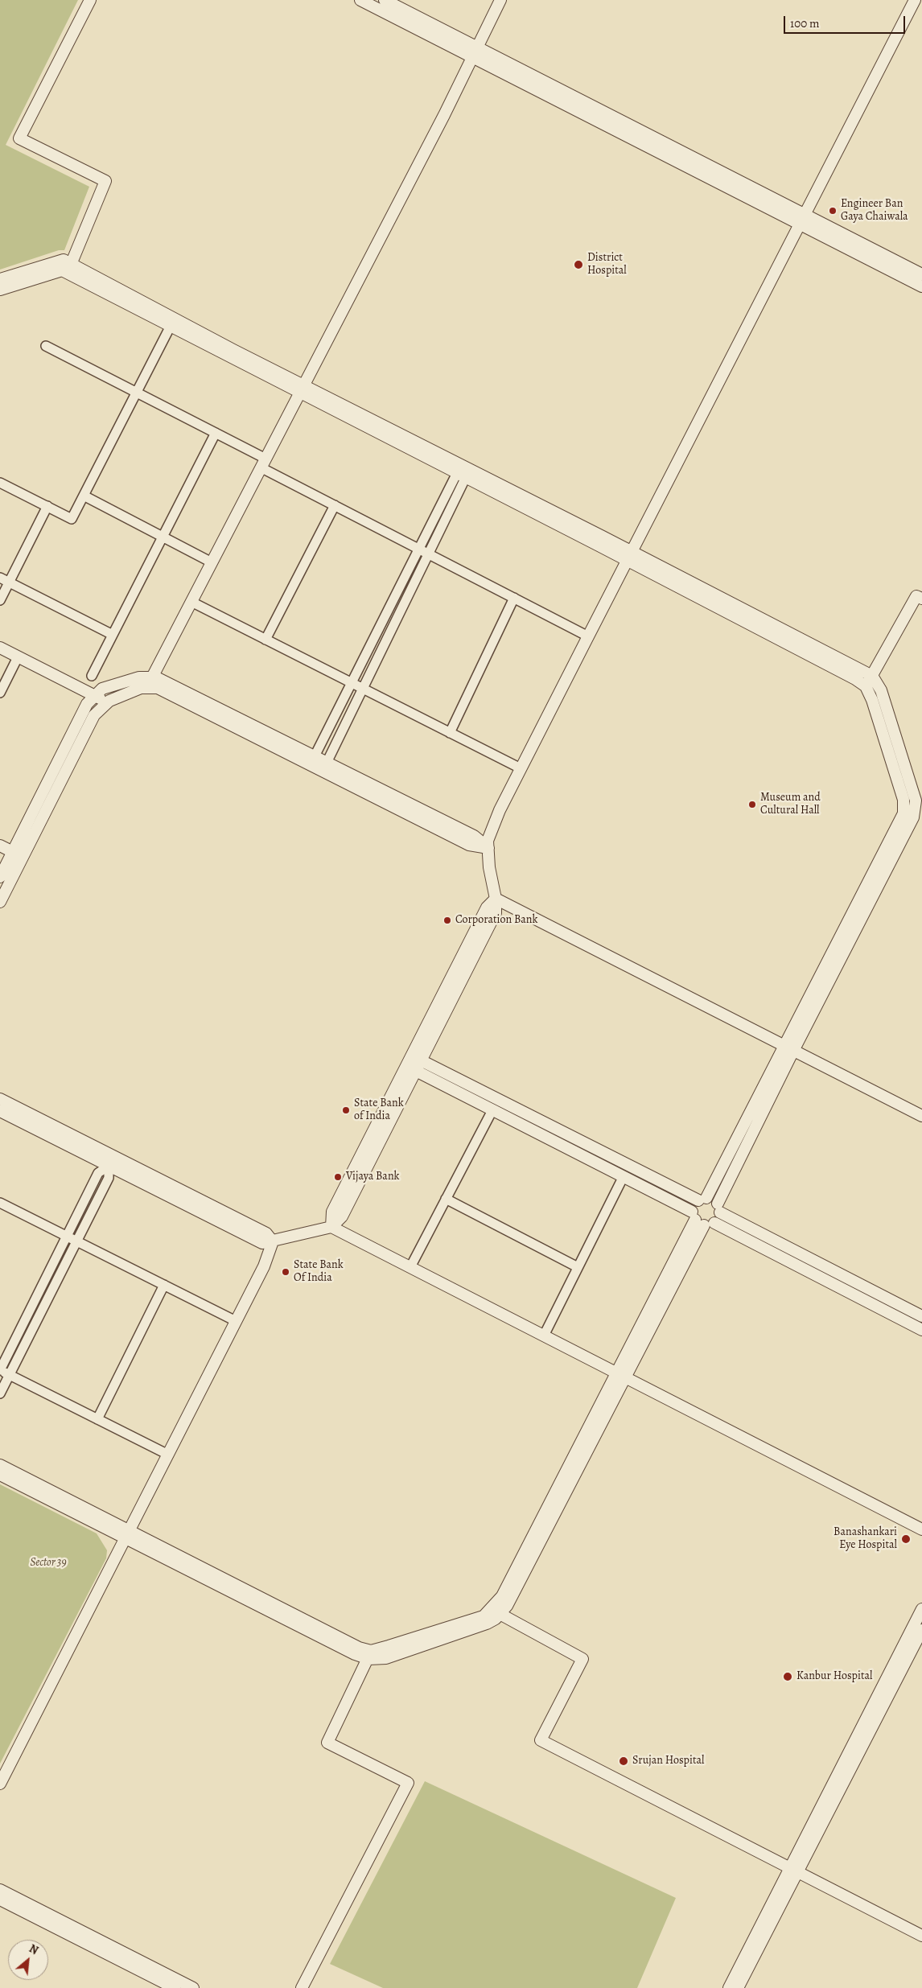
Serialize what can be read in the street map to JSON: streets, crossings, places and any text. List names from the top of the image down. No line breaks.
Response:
{"parks":["Sector 39"],"places":["Engineer Ban Gaya Chaiwala","District Hospital","Museum and Cultural Hall","Corporation Bank","State Bank of India","Vijaya Bank","State Bank Of India","Banashankari Eye Hospital","Kanbur Hospital","Srujan Hospital"],"scale_bar":"100 m","north":"top right"}
